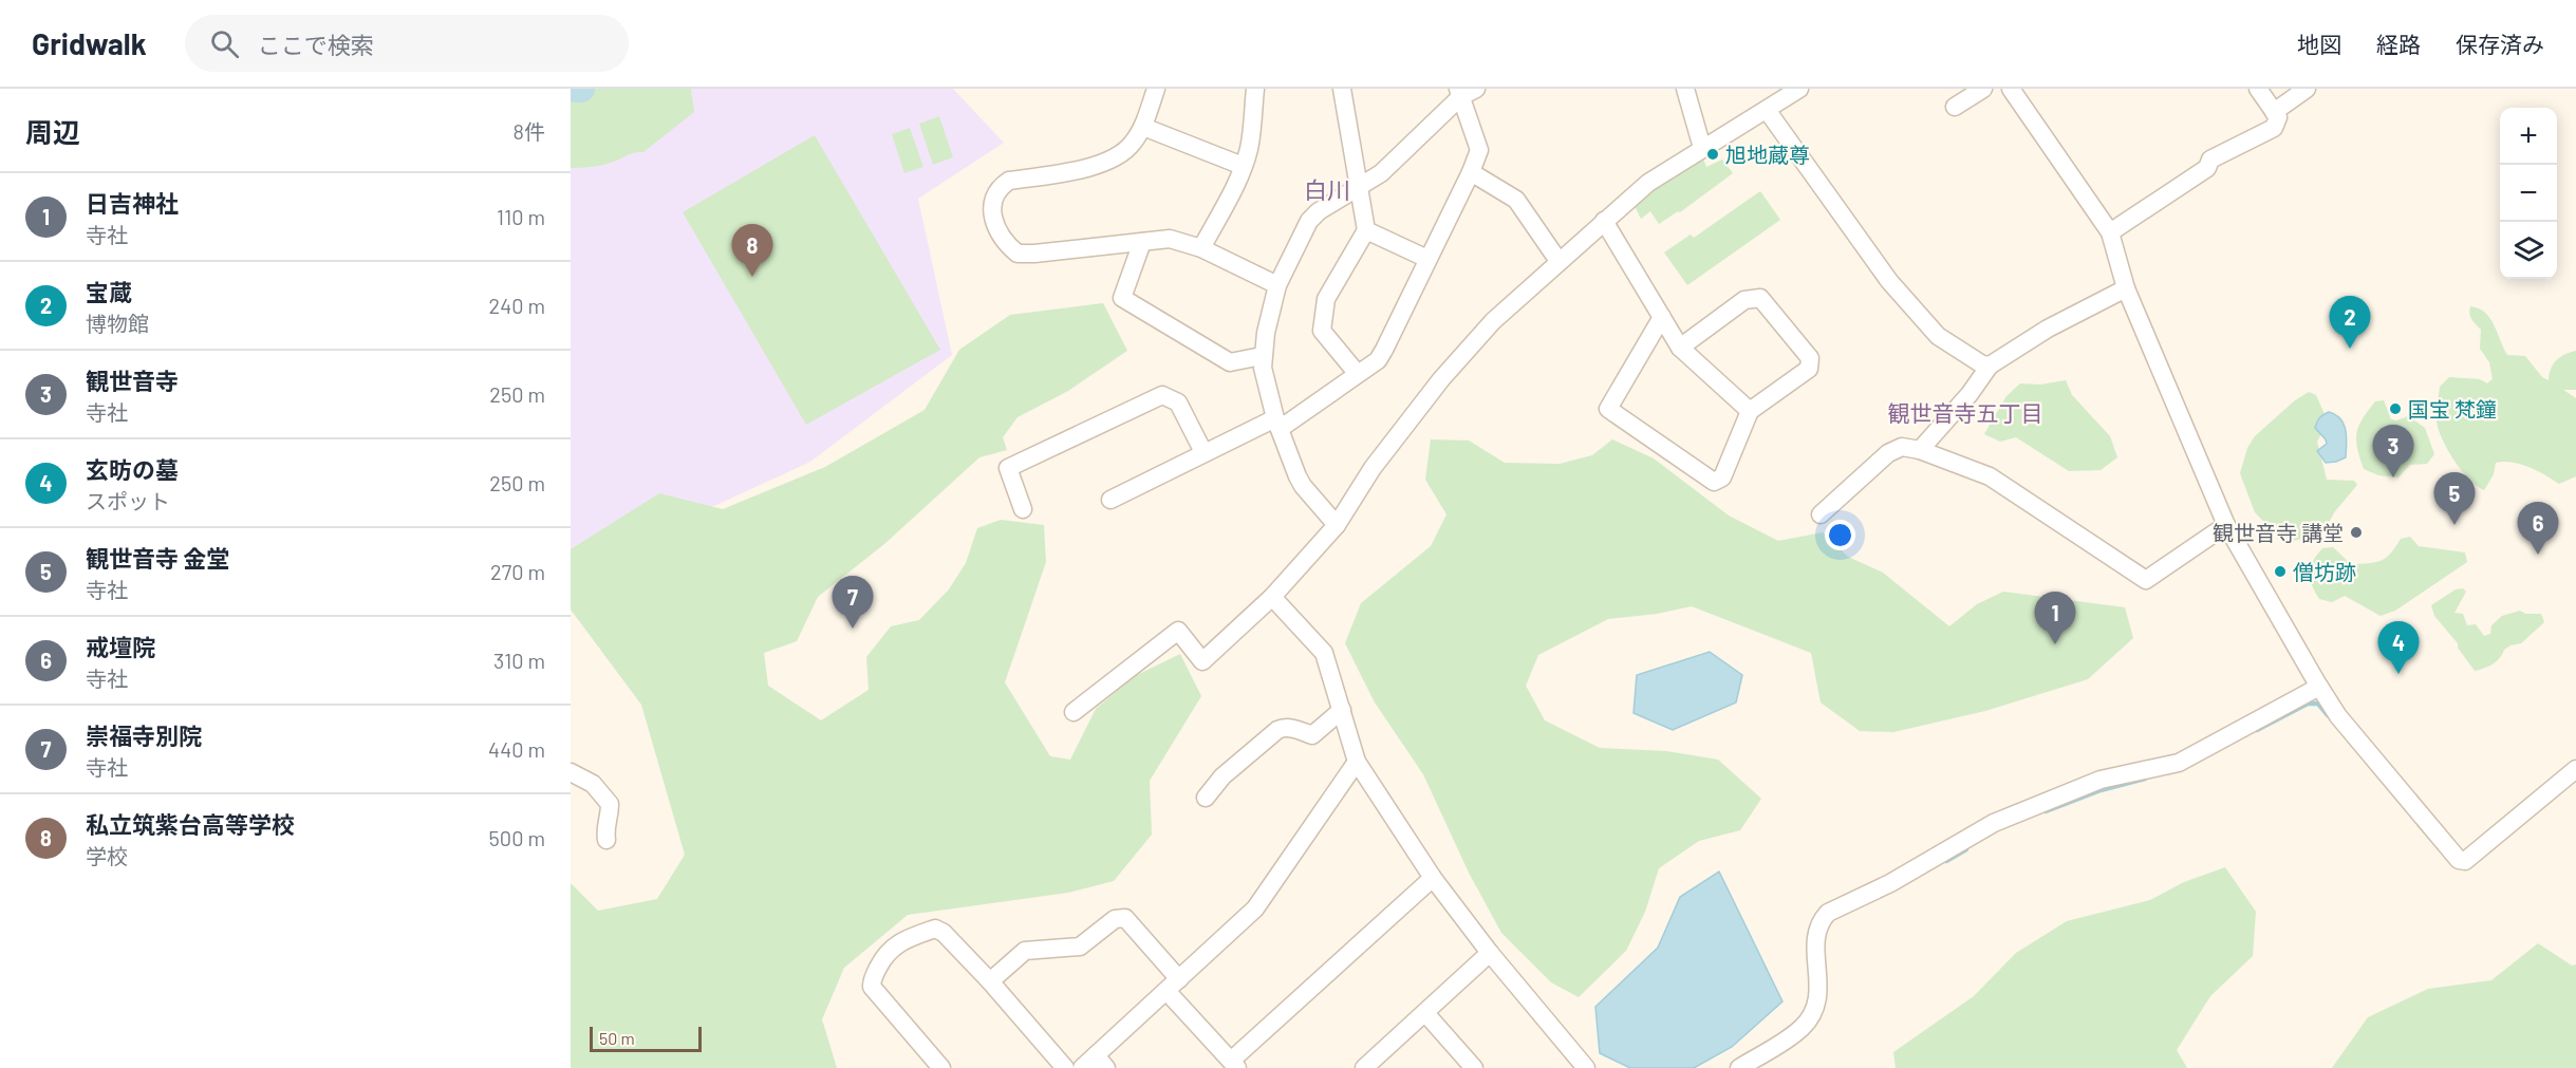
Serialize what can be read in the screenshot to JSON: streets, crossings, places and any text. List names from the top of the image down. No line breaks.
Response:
{"districts":["白川","観世音寺五丁目"],"places":["旭地蔵尊","国宝 梵鐘","観世音寺 講堂","僧坊跡"],"scale_bar":"50 m","page":{"header":"Gridwalk","search":"ここで検索","nav":["地図","経路","保存済み"],"heading":["周辺","8件"],"map_buttons":["+","−"],"list":[{"mark":"1","name":"日吉神社","note":"寺社","value":"110 m"},{"mark":"2","name":"宝蔵","note":"博物館","value":"240 m"},{"mark":"3","name":"観世音寺","note":"寺社","value":"250 m"},{"mark":"4","name":"玄昉の墓","note":"スポット","value":"250 m"},{"mark":"5","name":"観世音寺 金堂","note":"寺社","value":"270 m"},{"mark":"6","name":"戒壇院","note":"寺社","value":"310 m"},{"mark":"7","name":"崇福寺別院","note":"寺社","value":"440 m"},{"mark":"8","name":"私立筑紫台高等学校","note":"学校","value":"500 m"}],"pins":["8","2","3","5","6","7","1","4"],"scale":"50 m"}}
